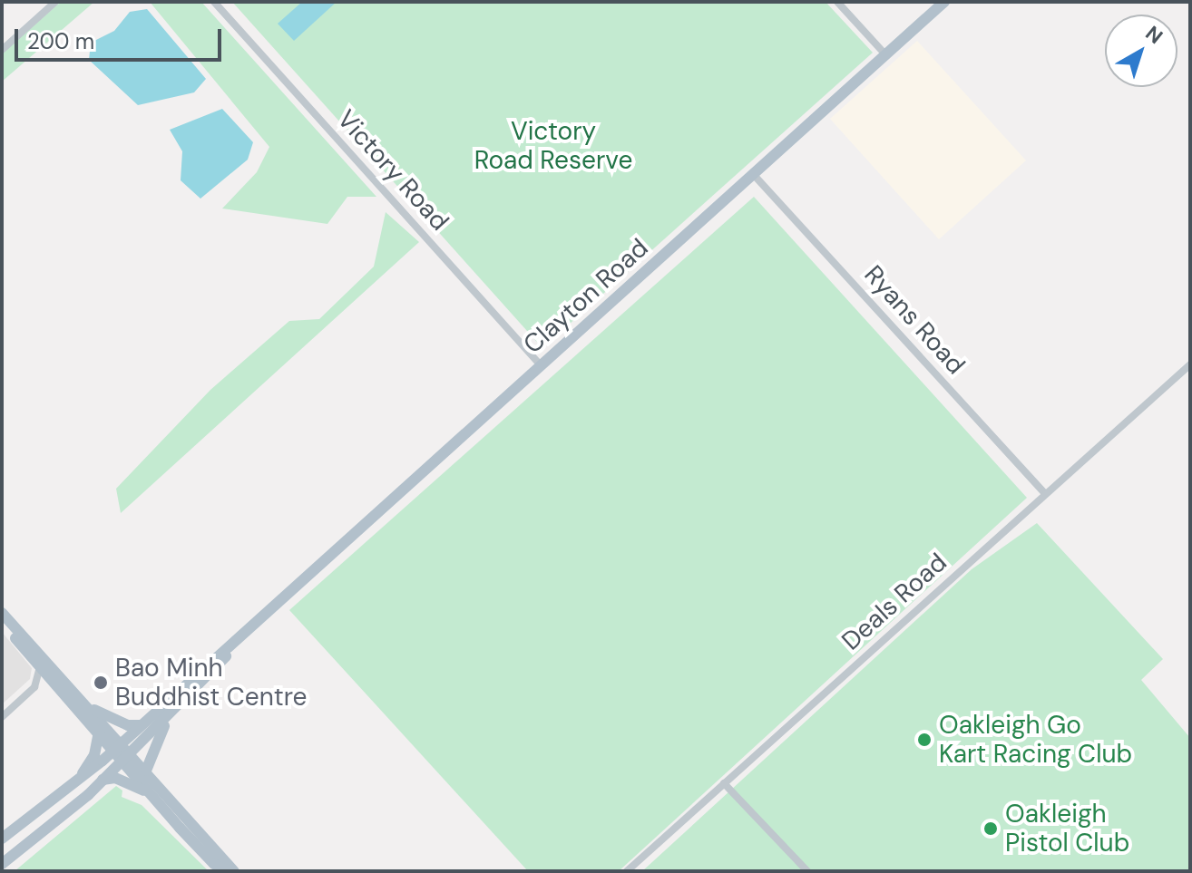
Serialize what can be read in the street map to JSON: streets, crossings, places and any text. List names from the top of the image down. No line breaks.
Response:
{"streets":{"main road":["Clayton Road"],"street":["Victory Road","Ryans Road","Deals Road"]},"crossings":[["Victory Road","Clayton Road"],["Clayton Road","Ryans Road"],["Ryans Road","Deals Road"]],"parks":["Victory Road Reserve"],"places":["Bao Minh Buddhist Centre","Oakleigh Go Kart Racing Club","Oakleigh Pistol Club"],"scale_bar":"200 m","north":"top right"}
